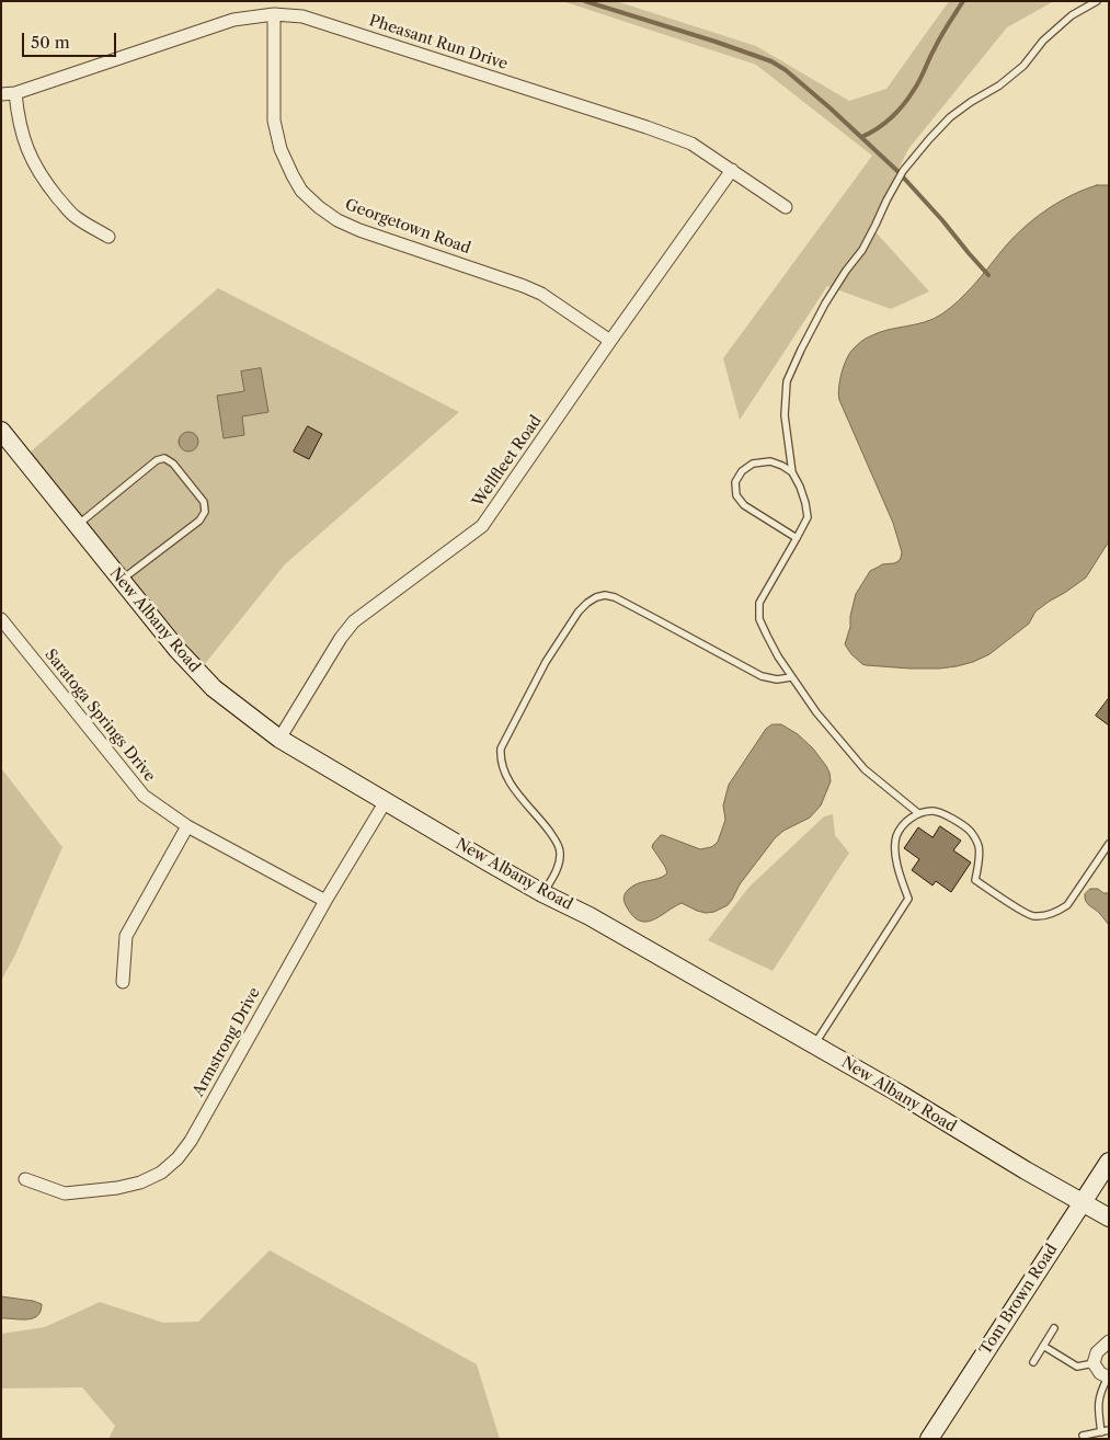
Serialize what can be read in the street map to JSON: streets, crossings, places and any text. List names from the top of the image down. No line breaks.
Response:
{"streets":{"street":["Pheasant Run Drive","Georgetown Road","Wellfleet Road","New Albany Road","Saratoga Springs Drive","Armstrong Drive","Tom Brown Road"]},"crossings":[["Pheasant Run Drive","Georgetown Road"],["Pheasant Run Drive","Wellfleet Road"],["Georgetown Road","Wellfleet Road"],["Wellfleet Road","New Albany Road"],["New Albany Road","Armstrong Drive"],["New Albany Road","Tom Brown Road"],["Saratoga Springs Drive","Armstrong Drive"]],"scale_bar":"50 m"}
